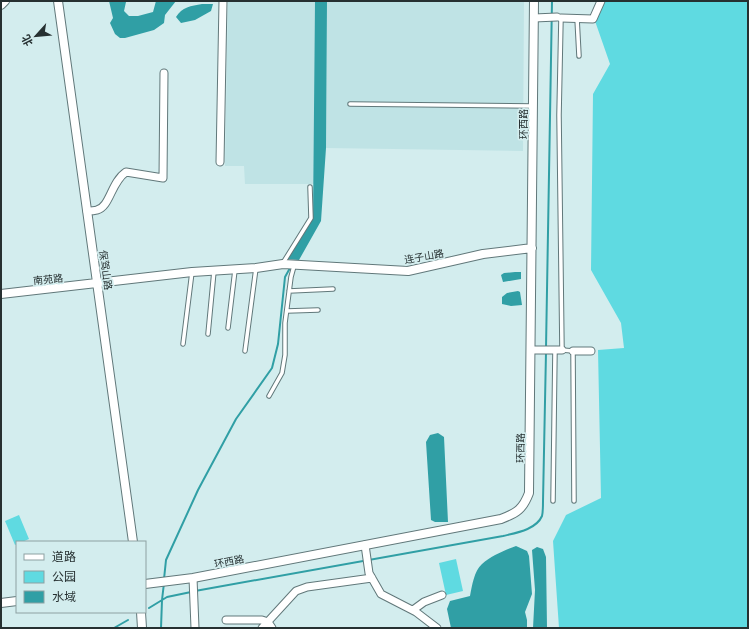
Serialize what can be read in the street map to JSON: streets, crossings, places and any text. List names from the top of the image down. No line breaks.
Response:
{"streets":{"street":["环西路","连子山路","保驾山路","南苑路"]},"crossings":[["环西路","连子山路"],["保驾山路","南苑路"]],"legend":["道路","公园","水域"],"north":"bottom left"}
